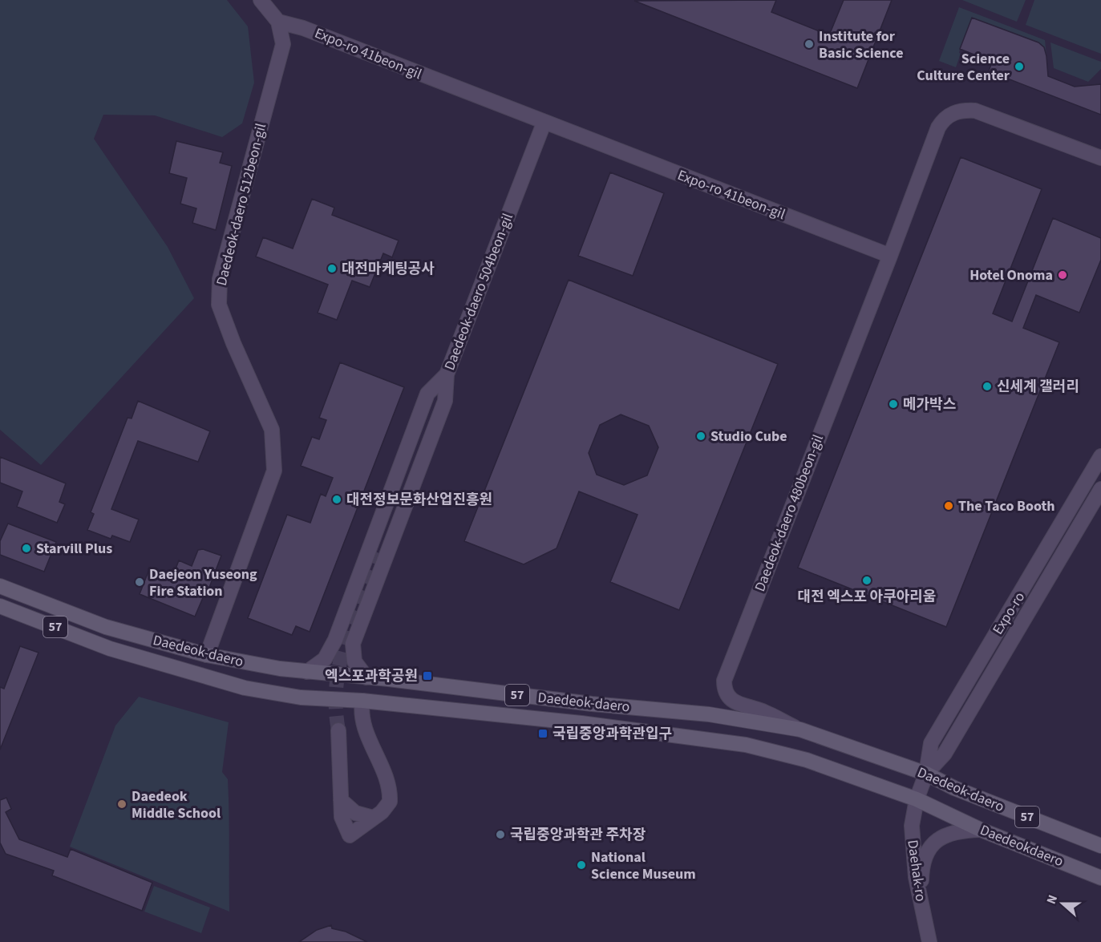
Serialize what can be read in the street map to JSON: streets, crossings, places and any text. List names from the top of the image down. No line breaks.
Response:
{"streets":{"main road":["57","Daedeok-daero","Daedeokdaero"],"street":["Expo-ro 41beon-gil","Daedeok-daero 512beon-gil","Daedeok-daero 504beon-gil","Daedeok-daero 480beon-gil","Expo-ro","Daehak-ro"]},"crossings":[["Expo-ro 41beon-gil","Daedeok-daero 512beon-gil"],["Expo-ro 41beon-gil","Daedeok-daero 504beon-gil"],["Expo-ro 41beon-gil","Daedeok-daero 480beon-gil"],["Daedeok-daero 512beon-gil","Daedeok-daero"],["Daedeok-daero 480beon-gil","Daedeok-daero"],["Expo-ro","Daedeok-daero"],["Expo-ro","Daehak-ro"],["Daedeok-daero","Daedeokdaero"],["Daedeok-daero","Daehak-ro"]],"places":{"other":["Institute for Basic Science","Science Culture Center","대전마케팅공사","Hotel Onoma","신세계 갤러리","메가박스","Studio Cube","대전정보문화산업진흥원","The Taco Booth","Starvill Plus","대전 엑스포 아쿠아리움","Daejeon Yuseong Fire Station","Daedeok Middle School","국립중앙과학관 주차장","National Science Museum"],"transit":["엑스포과학공원","국립중앙과학관입구"]},"north":"left"}
